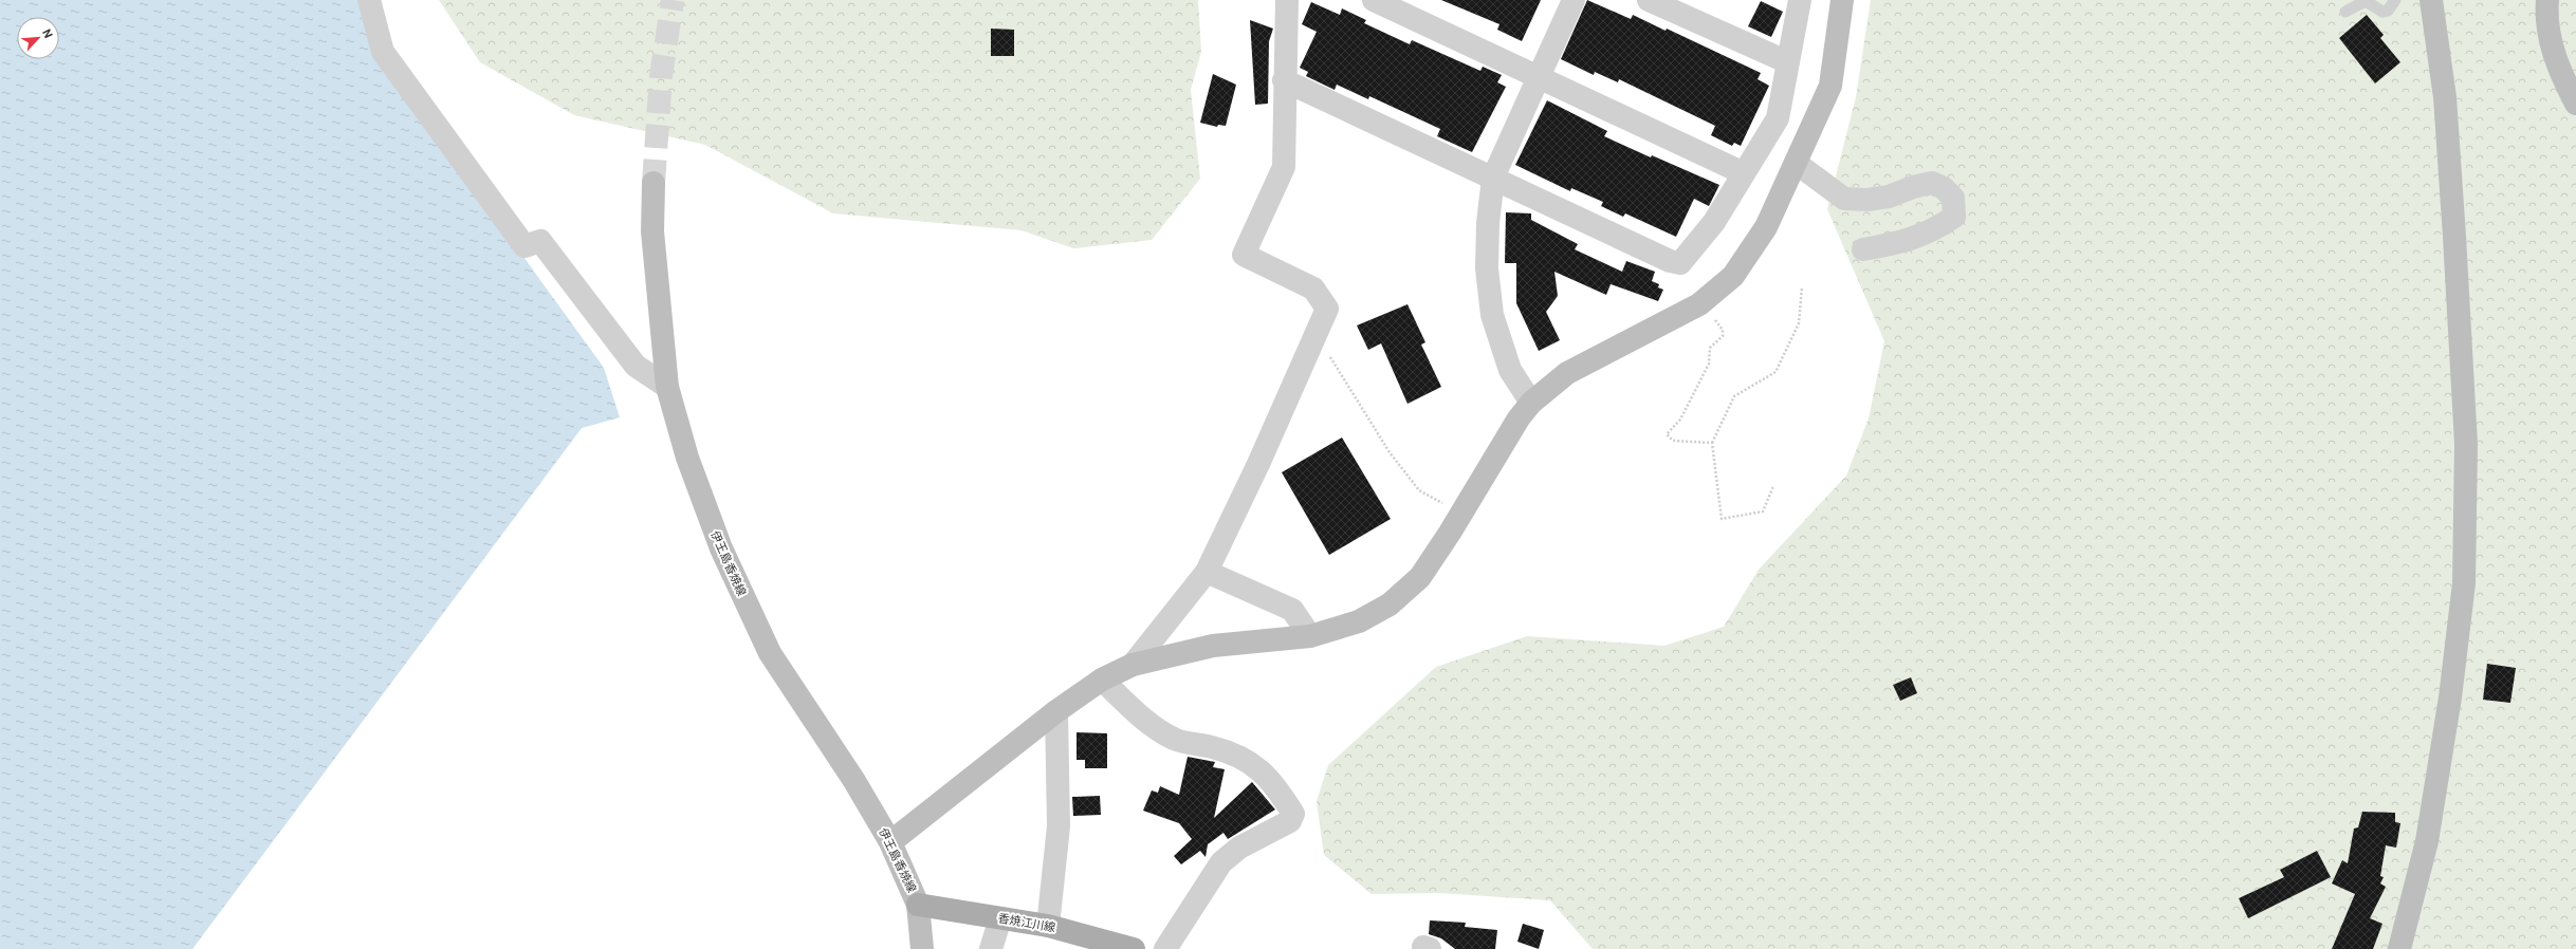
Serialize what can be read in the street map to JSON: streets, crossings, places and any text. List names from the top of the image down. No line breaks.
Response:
{"streets":{"main road":["香焼江川線"],"street":["伊王島香焼線"]},"crossings":[["伊王島香焼線","香焼江川線"]],"north":"top right"}
